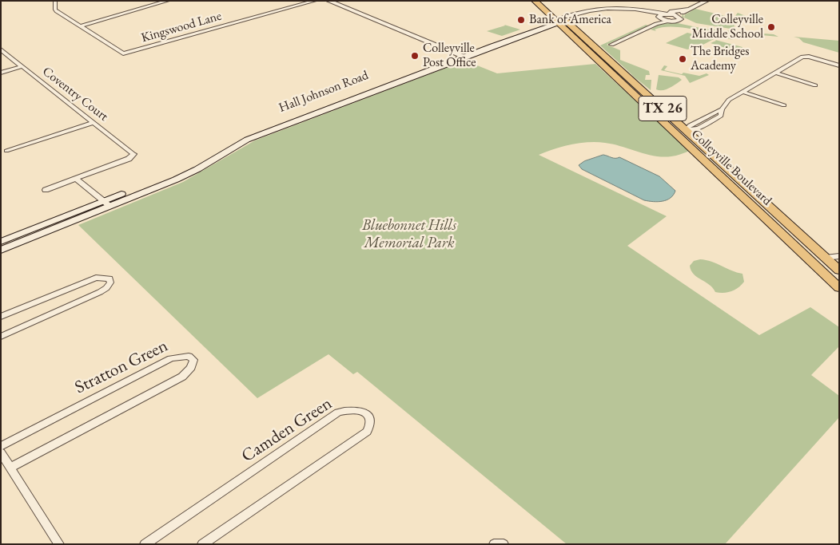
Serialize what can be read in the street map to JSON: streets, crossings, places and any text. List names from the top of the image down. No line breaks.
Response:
{"streets":{"main road":["Hall Johnson Road","TX 26","Colleyville Boulevard"],"street":["Kingswood Lane","Coventry Court","Stratton Green","Camden Green"]},"crossings":[["Hall Johnson Road","Colleyville Boulevard"]],"parks":["Bluebonnet Hills Memorial Park"],"places":["Bank of America","Colleyville Middle School","Colleyville Post Office","The Bridges Academy"]}
